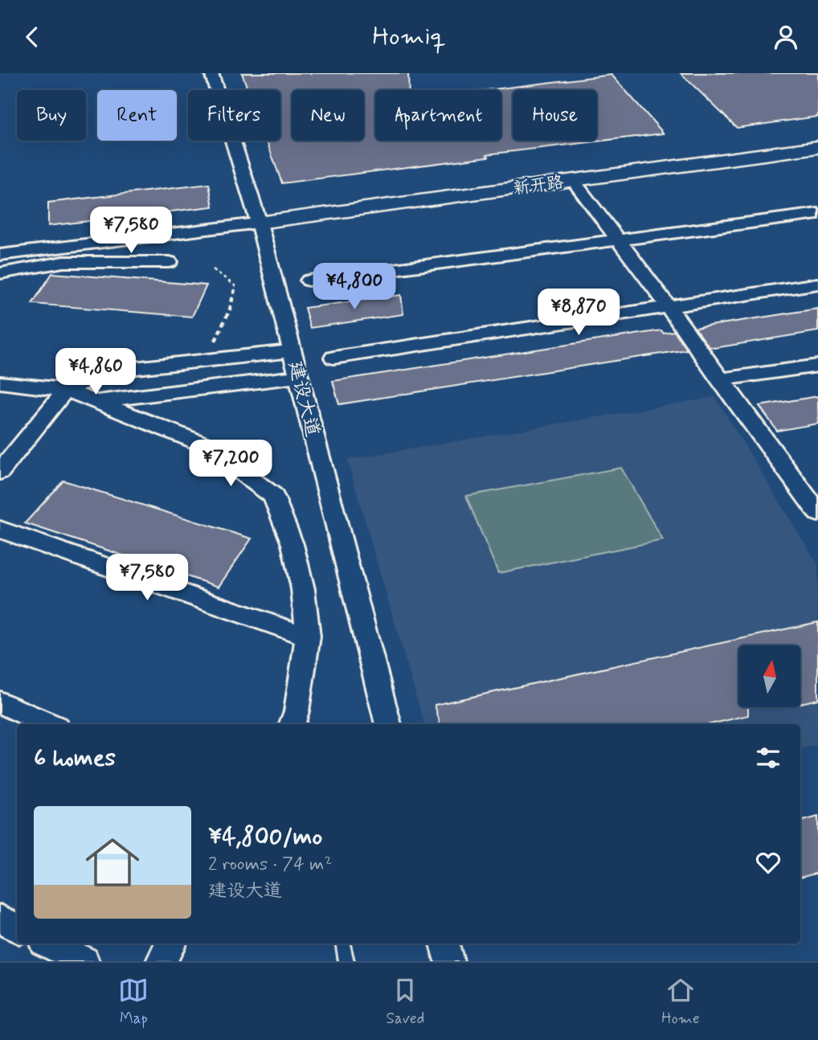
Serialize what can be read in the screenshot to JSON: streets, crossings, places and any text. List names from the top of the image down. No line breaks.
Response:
{"streets":{"street":["新开路","建设大道"]},"crossings":[["新开路","建设大道"]],"north":"top","page":{"header":"Homiq","chip":["Buy","Rent","Filters","New","Apartment","House"],"price":["¥7,580","¥4,800","¥8,870","¥4,860","¥7,200","¥7,580"],"heading":"6 homes","list":[{"name":"¥4,800/mo","note":"2 rooms · 74 m² · 建设大道"}],"tabs":["Map","Saved","Home"]}}
